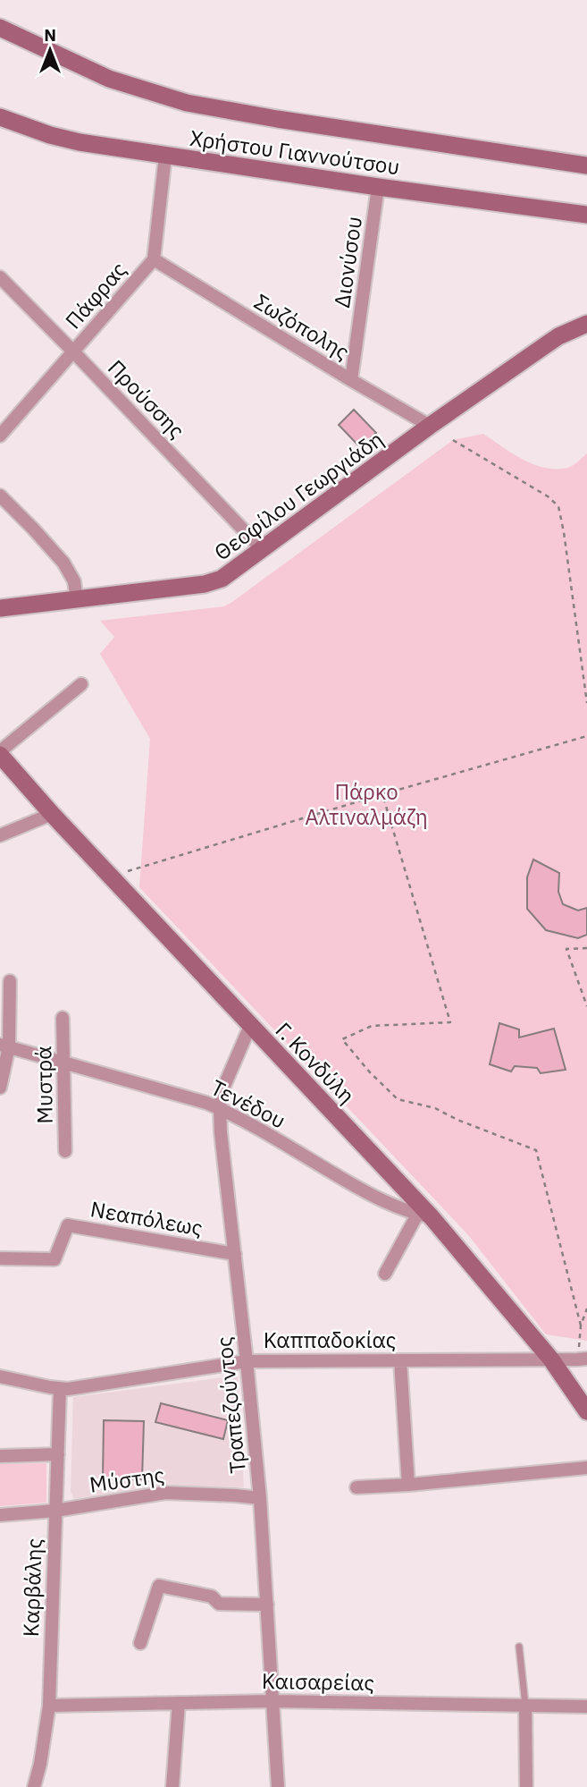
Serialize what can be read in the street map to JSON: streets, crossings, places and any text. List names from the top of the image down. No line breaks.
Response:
{"streets":{"street":["Χρήστου Γιαννούτσου","Διονύσου","Πάφρας","Σωζόπολης","Προύσσης","Θεοφίλου Γεωργιάδη","Γ. Κονδύλη","Μυστρά","Τενέδου","Νεαπόλεως","Καππαδοκίας","Τραπεζούντος","Μύστης","Καρβάλης","Καισαρείας"]},"crossings":[["Χρήστου Γιαννούτσου","Διονύσου"],["Χρήστου Γιαννούτσου","Πάφρας"],["Διονύσου","Σωζόπολης"],["Πάφρας","Σωζόπολης"],["Πάφρας","Προύσσης"],["Σωζόπολης","Θεοφίλου Γεωργιάδη"],["Προύσσης","Θεοφίλου Γεωργιάδη"],["Γ. Κονδύλη","Τενέδου"],["Γ. Κονδύλη","Καππαδοκίας"],["Γ. Κονδύλη","Τραπεζούντος"],["Μυστρά","Τενέδου"],["Τενέδου","Τραπεζούντος"],["Νεαπόλεως","Τραπεζούντος"],["Καππαδοκίας","Τραπεζούντος"],["Καππαδοκίας","Καρβάλης"],["Τραπεζούντος","Μύστης"],["Τραπεζούντος","Καισαρείας"],["Μύστης","Καρβάλης"],["Καρβάλης","Καισαρείας"]],"parks":["Πάρκο Αλτιναλμάζη"],"north":"top"}
